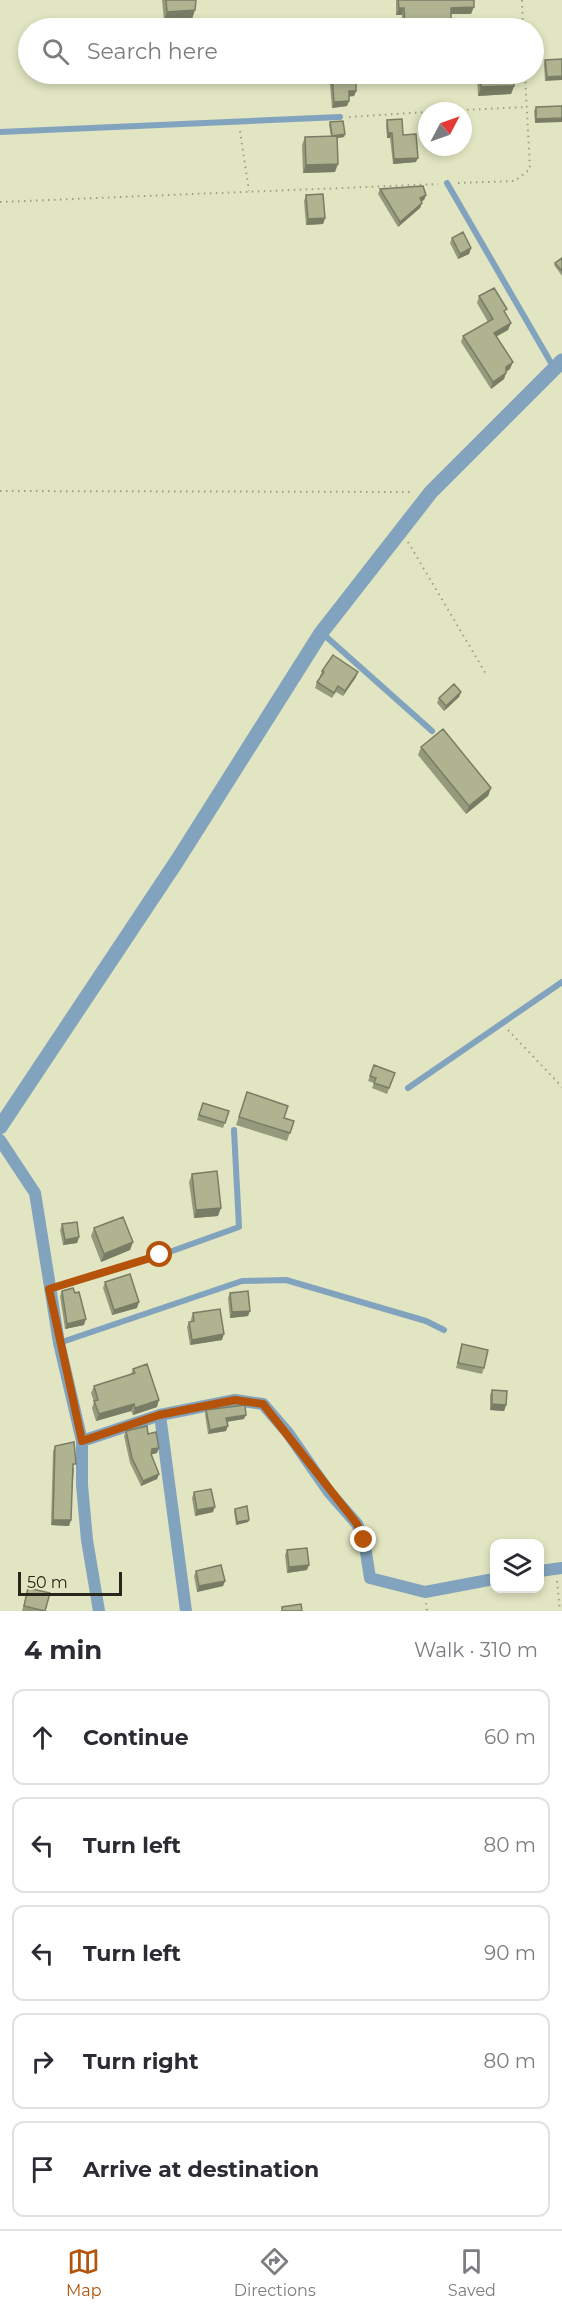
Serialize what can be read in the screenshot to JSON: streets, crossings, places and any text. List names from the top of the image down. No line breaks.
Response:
{"scale_bar":"50 m","north":"top right","page":{"search":"Search here","scale":"50 m","heading":["4 min","Walk · 310 m"],"list":[["Continue","60 m"],["Turn left","80 m"],["Turn left","90 m"],["Turn right","80 m"],"Arrive at destination"],"nav":["Map","Directions","Saved"]}}
